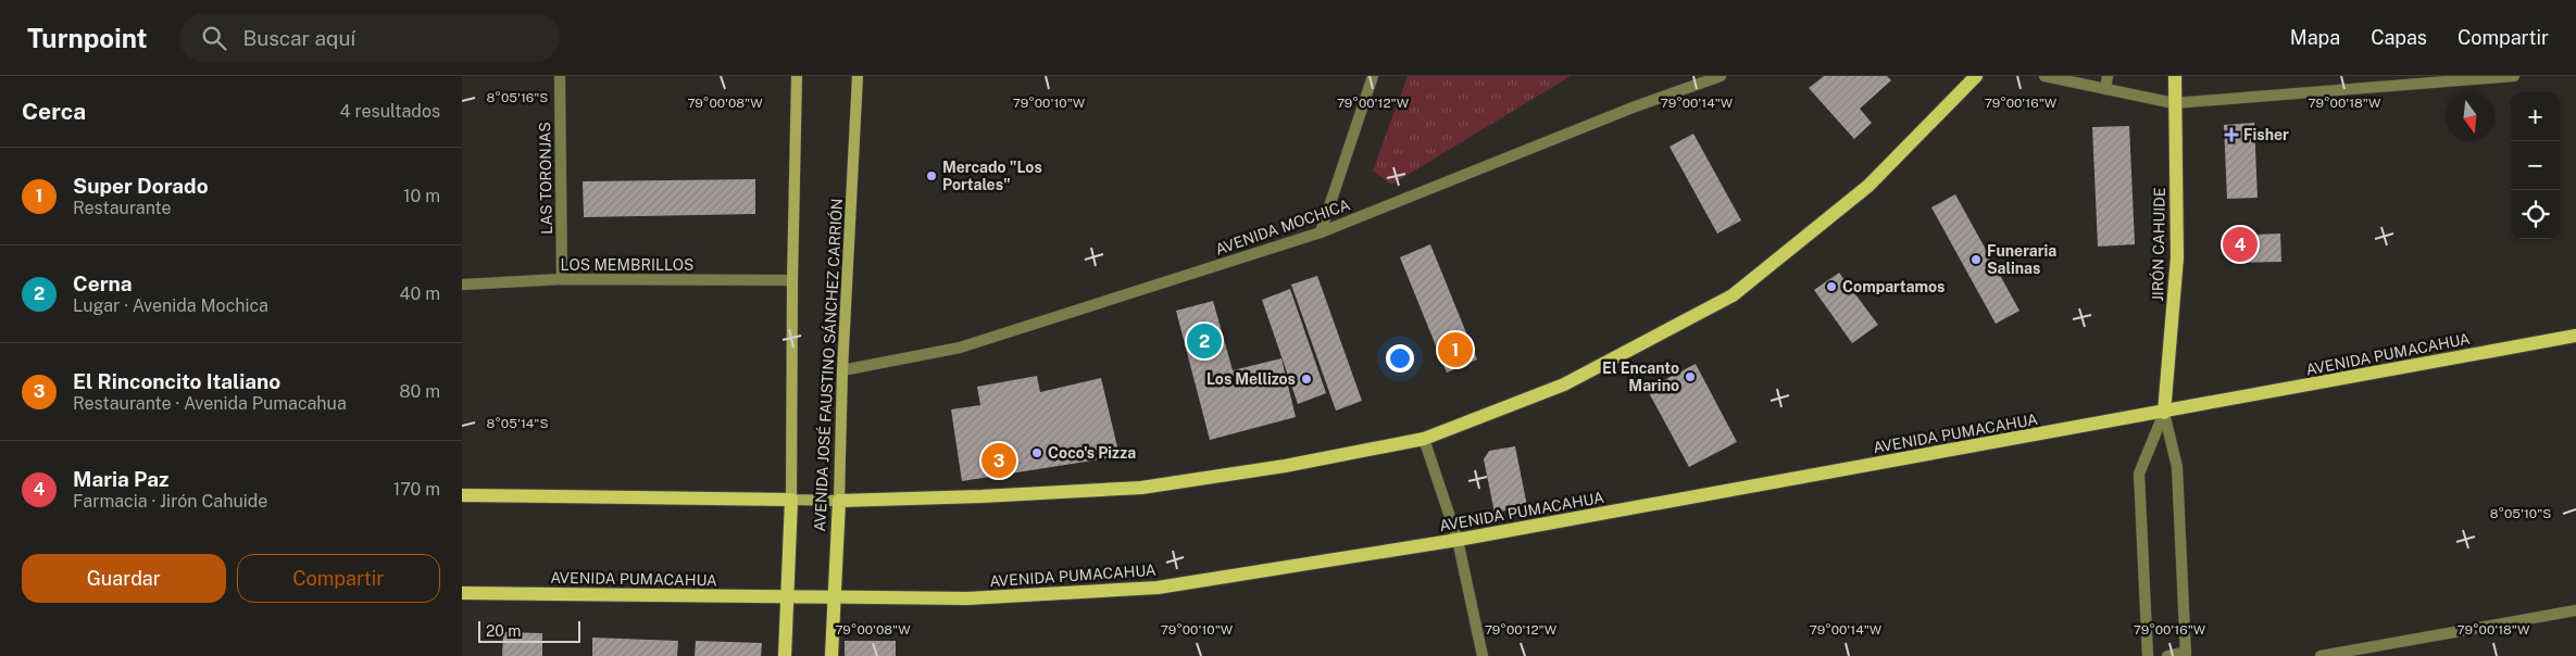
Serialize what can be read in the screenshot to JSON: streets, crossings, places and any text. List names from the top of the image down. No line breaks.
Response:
{"streets":{"main road":["JIRÓN CAHUIDE","AVENIDA PUMACAHUA","AVENIDA JOSÉ FAUSTINO SÁNCHEZ CARRIÓN"],"street":["LAS TORONJAS","AVENIDA MOCHICA","LOS MEMBRILLOS"]},"crossings":[["LAS TORONJAS","LOS MEMBRILLOS"],["AVENIDA MOCHICA","AVENIDA JOSÉ FAUSTINO SÁNCHEZ CARRIÓN"],["JIRÓN CAHUIDE","AVENIDA PUMACAHUA"],["LOS MEMBRILLOS","AVENIDA JOSÉ FAUSTINO SÁNCHEZ CARRIÓN"],["AVENIDA PUMACAHUA","AVENIDA JOSÉ FAUSTINO SÁNCHEZ CARRIÓN"]],"places":{"health":["Fisher"],"other":["Mercado \"Los Portales\"","Funeraria Salinas","Compartamos","El Encanto Marino","Los Mellizos","Coco's Pizza"]},"scale_bar":"20 m","north":"bottom","page":{"header":"Turnpoint","search":"Buscar aquí","nav":["Mapa","Capas","Compartir"],"heading":["Cerca","4 resultados"],"map_buttons":["+","−"],"list":[{"mark":"1","name":"Super Dorado","note":"Restaurante","value":"10 m"},{"mark":"2","name":"Cerna","note":"Lugar · Avenida Mochica","value":"40 m"},{"mark":"3","name":"El Rinconcito Italiano","note":"Restaurante · Avenida Pumacahua","value":"80 m"},{"mark":"4","name":"Maria Paz","note":"Farmacia · Jirón Cahuide","value":"170 m"}],"pins":["4","2","1","3"],"buttons":["Guardar","Compartir"],"scale":"20 m"},"coordinates":["8°05'16\"S","79°00'08\"W","79°00'10\"W","79°00'12\"W","79°00'14\"W","79°00'16\"W","79°00'18\"W","8°05'14\"S","8°05'10\"S"]}
